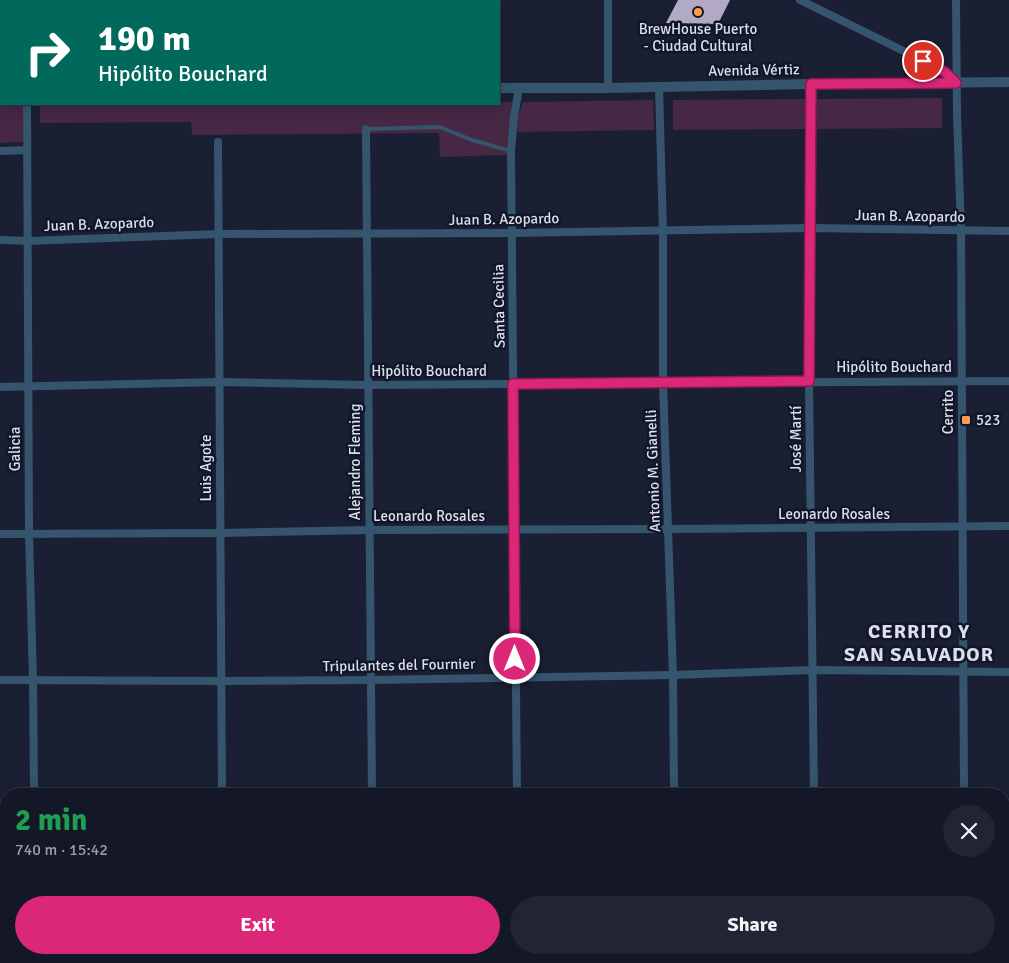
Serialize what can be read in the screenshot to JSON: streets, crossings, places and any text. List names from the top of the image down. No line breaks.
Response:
{"streets":{"street":["Avenida Vértiz","Juan B. Azopardo","Santa Cecilia","Hipólito Bouchard","Cerrito","José Martí","Galicia","Alejandro Fleming","Luis Agote","Antonio M. Gianelli","Leonardo Rosales","Tripulantes del Fournier"]},"crossings":[["Avenida Vértiz","Santa Cecilia"],["Avenida Vértiz","Cerrito"],["Avenida Vértiz","José Martí"],["Avenida Vértiz","Antonio M. Gianelli"],["Juan B. Azopardo","Santa Cecilia"],["Juan B. Azopardo","Cerrito"],["Juan B. Azopardo","José Martí"],["Juan B. Azopardo","Galicia"],["Juan B. Azopardo","Alejandro Fleming"],["Juan B. Azopardo","Luis Agote"],["Juan B. Azopardo","Antonio M. Gianelli"],["Santa Cecilia","Hipólito Bouchard"],["Santa Cecilia","Leonardo Rosales"],["Santa Cecilia","Tripulantes del Fournier"],["Hipólito Bouchard","Cerrito"],["Hipólito Bouchard","José Martí"],["Hipólito Bouchard","Galicia"],["Hipólito Bouchard","Alejandro Fleming"],["Hipólito Bouchard","Luis Agote"],["Hipólito Bouchard","Antonio M. Gianelli"],["Cerrito","Leonardo Rosales"],["Cerrito","Tripulantes del Fournier"],["José Martí","Leonardo Rosales"],["José Martí","Tripulantes del Fournier"],["Galicia","Leonardo Rosales"],["Galicia","Tripulantes del Fournier"],["Alejandro Fleming","Leonardo Rosales"],["Alejandro Fleming","Tripulantes del Fournier"],["Luis Agote","Leonardo Rosales"],["Luis Agote","Tripulantes del Fournier"],["Antonio M. Gianelli","Leonardo Rosales"],["Antonio M. Gianelli","Tripulantes del Fournier"]],"districts":["CERRITO Y SAN SALVADOR"],"places":{"other":["BrewHouse Puerto - Ciudad Cultural"],"transit":["523"]},"page":{"turn":["190 m","Hipólito Bouchard"],"heading":["2 min","740 m · 15:42"],"buttons":["Exit","Share"]}}
